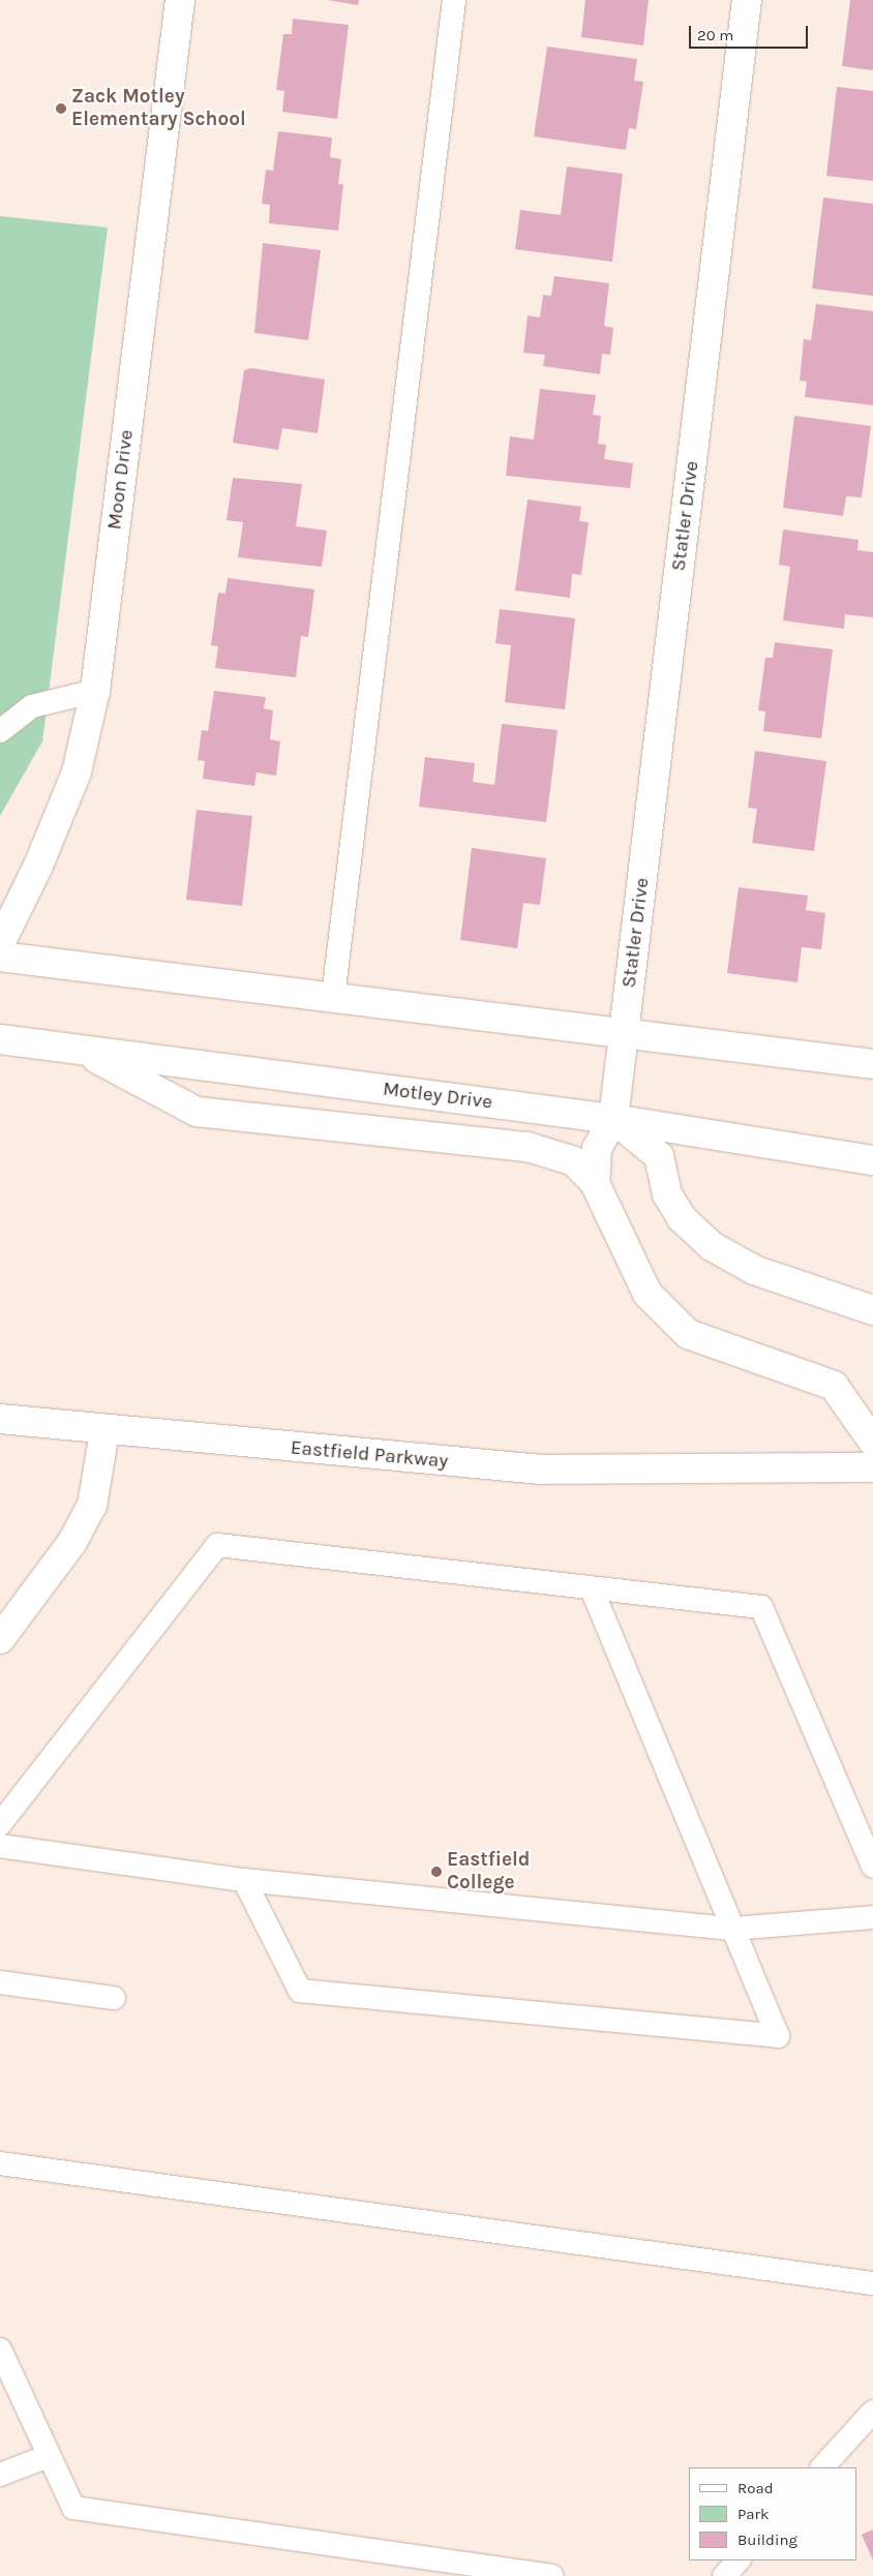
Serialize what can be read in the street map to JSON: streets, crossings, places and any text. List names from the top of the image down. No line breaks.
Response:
{"streets":{"street":["Moon Drive","Statler Drive","Motley Drive","Eastfield Parkway"]},"crossings":[["Statler Drive","Motley Drive"]],"places":["Zack Motley Elementary School","Eastfield College"],"legend":["Road","Park","Building"],"scale_bar":"20 m"}
